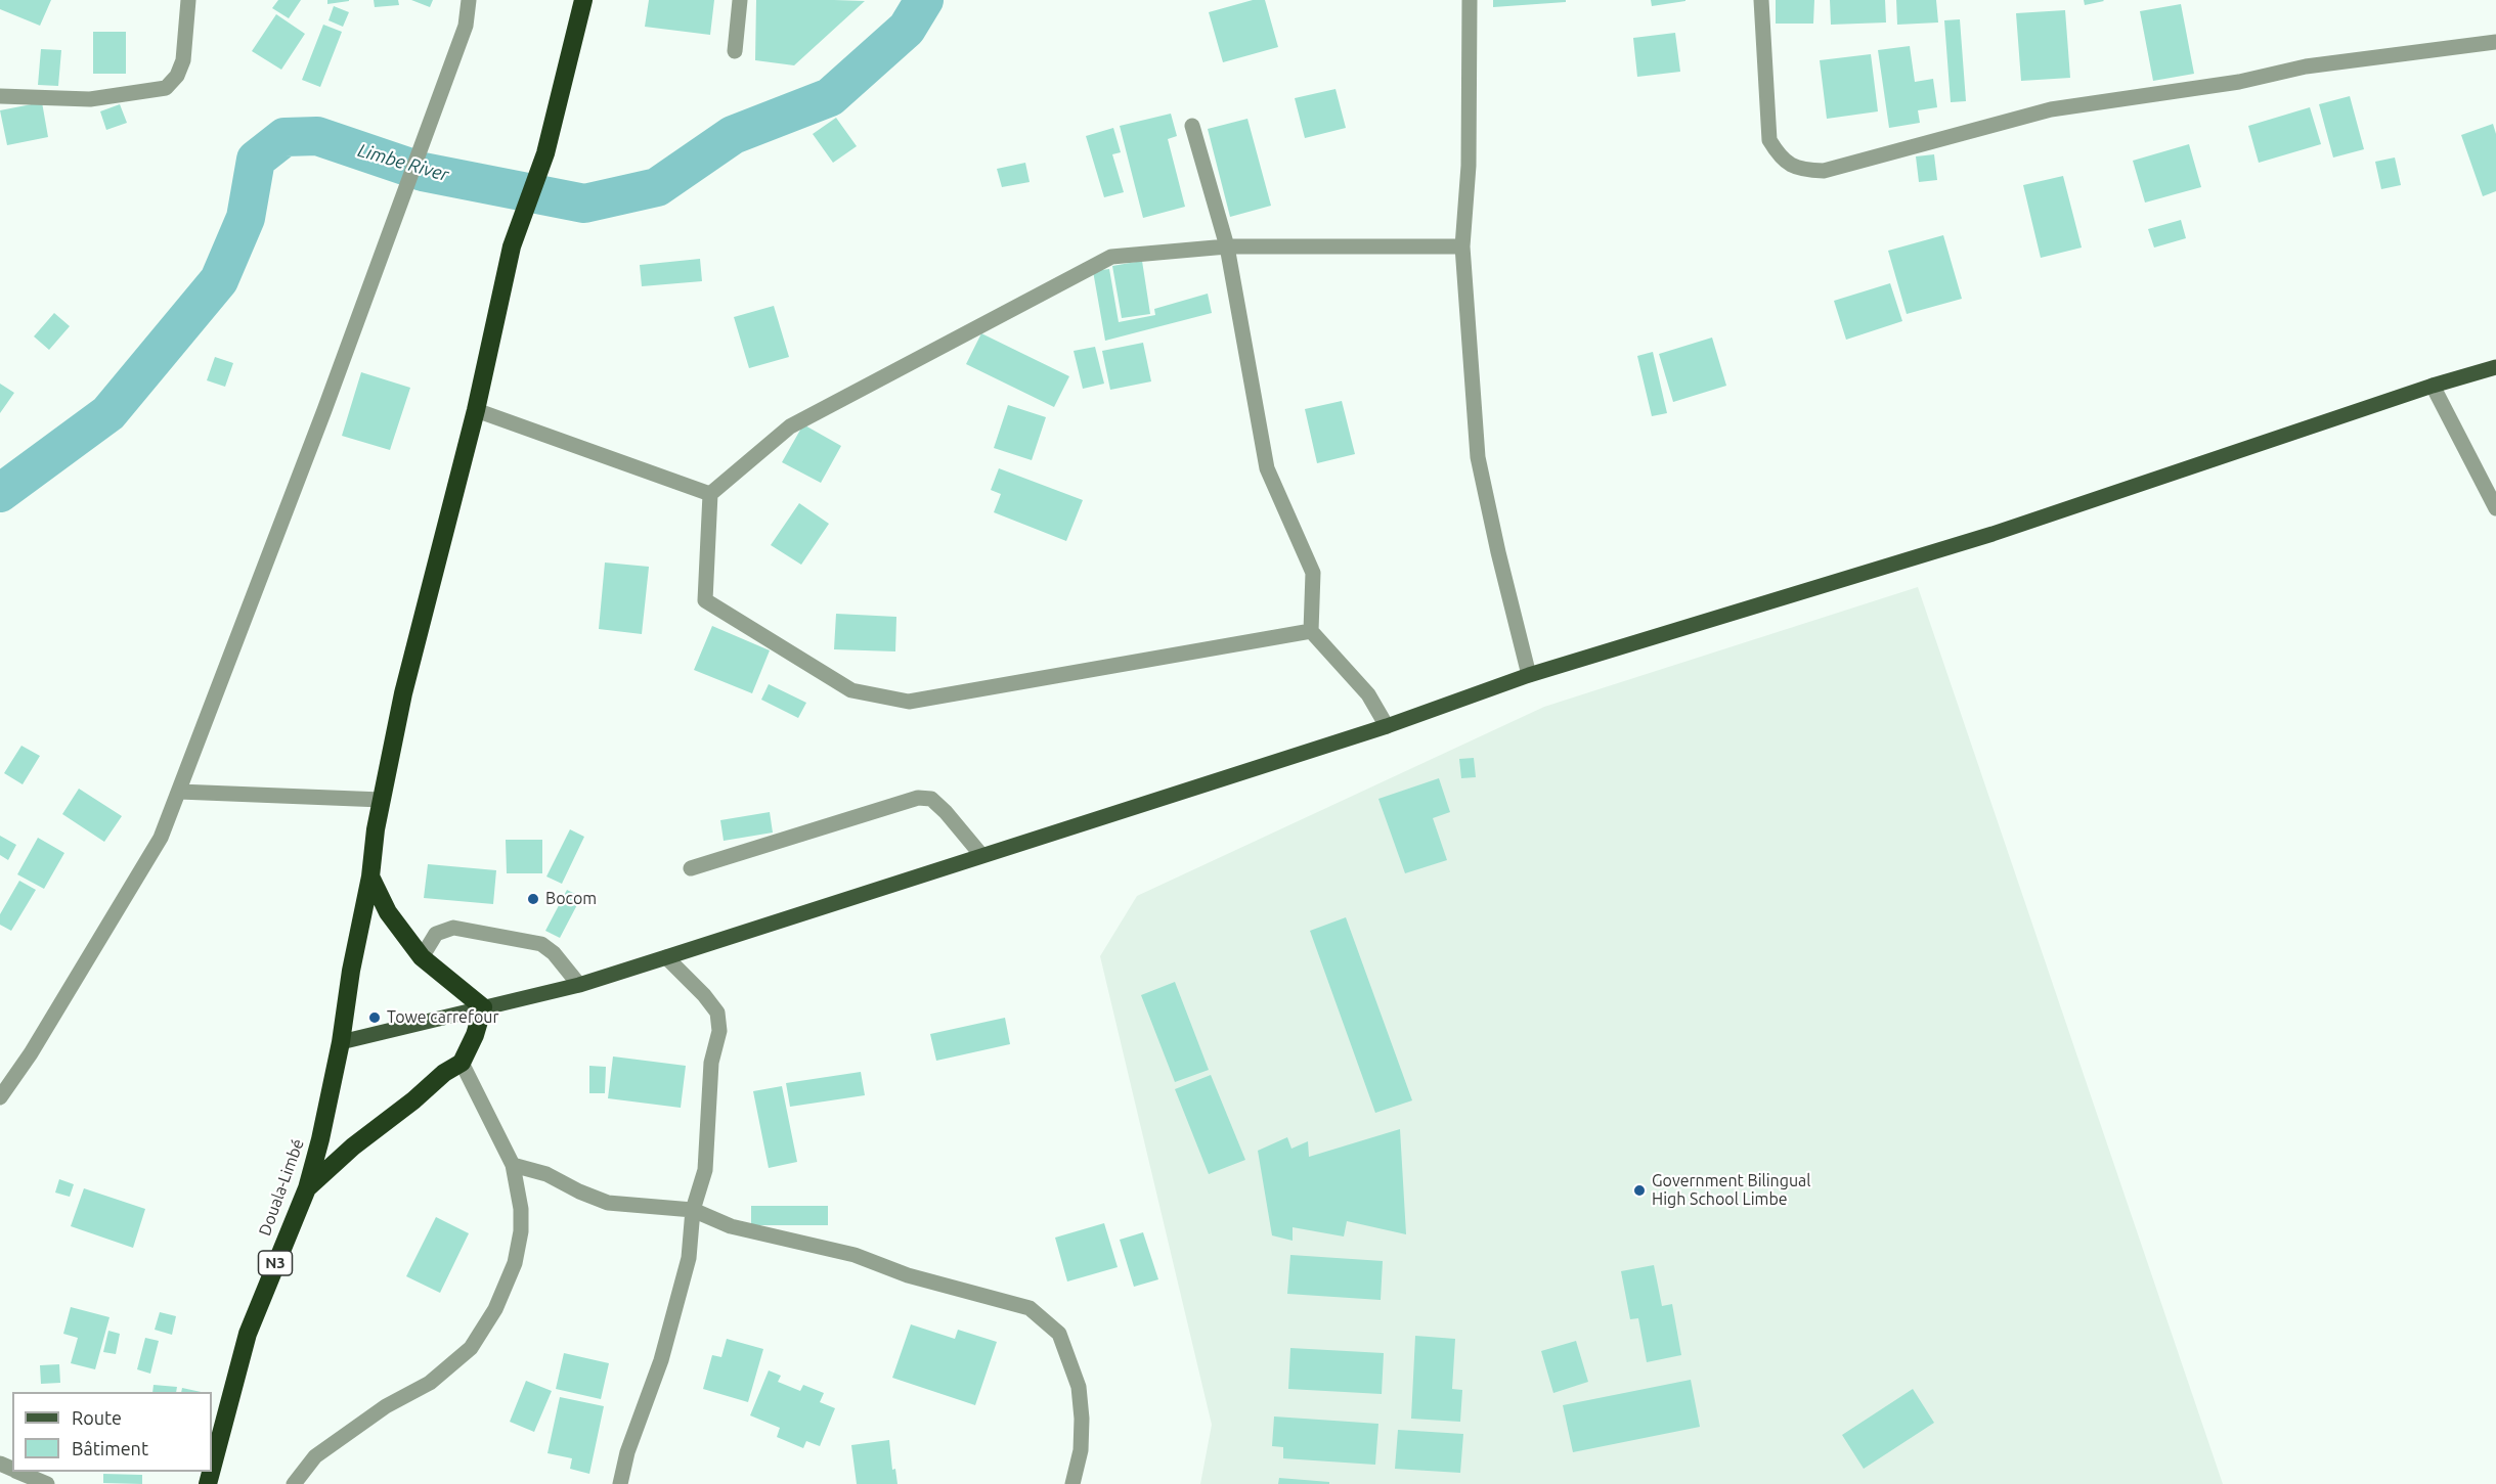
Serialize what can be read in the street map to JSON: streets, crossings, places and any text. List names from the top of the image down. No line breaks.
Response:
{"streets":{"highway":["Douala-Limbé","N3"]},"water":["Limbe River"],"places":["Bocom","Towe carrefour","Government Bilingual High School Limbe"],"legend":["Route","Bâtiment"]}
